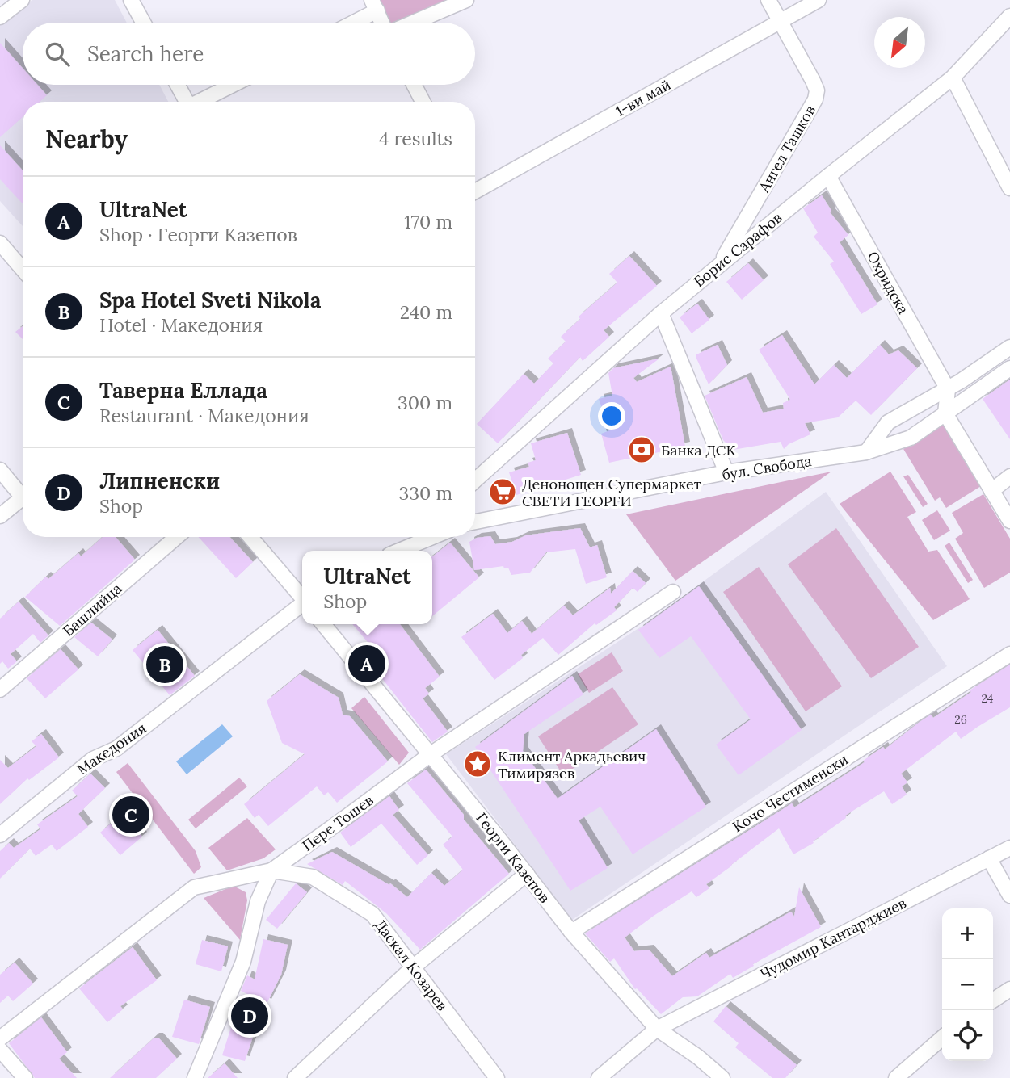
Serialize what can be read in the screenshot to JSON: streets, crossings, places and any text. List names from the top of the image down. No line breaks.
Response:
{"streets":{"street":["1-ви май","Ангел Ташков","Борис Сарафов","Охридска","бул. Свобода","Башлийца","Македония","Кочо Честименски","Пере Тошев","Георги Казепов","Чудомир Кантарджиев","Даскал Козарев"]},"crossings":[["1-ви май","Ангел Ташков"],["Ангел Ташков","Борис Сарафов"],["Борис Сарафов","Охридска"],["Кочо Честименски","Георги Казепов"],["Пере Тошев","Георги Казепов"],["Пере Тошев","Даскал Козарев"],["Георги Казепов","Чудомир Кантарджиев"]],"places":{"bank":["Банка ДСК"],"supermarket":["Денонощен Супермаркет СВЕТИ ГЕОРГИ"],"place":["Климент Аркадьевич Тимирязев"]},"house_numbers":["24","26"],"north":"bottom left","page":{"search":"Search here","heading":["Nearby","4 results"],"list":[{"mark":"A","name":"UltraNet","note":"Shop · Георги Казепов","value":"170 m"},{"mark":"B","name":"Spa Hotel Sveti Nikola","note":"Hotel · Македония","value":"240 m"},{"mark":"C","name":"Таверна Еллада","note":"Restaurant · Македония","value":"300 m"},{"mark":"D","name":"Липненски","note":"Shop","value":"330 m"}],"popup":["UltraNet","Shop"],"pins":["A","B","C","D"],"map_buttons":["+","−"]}}
